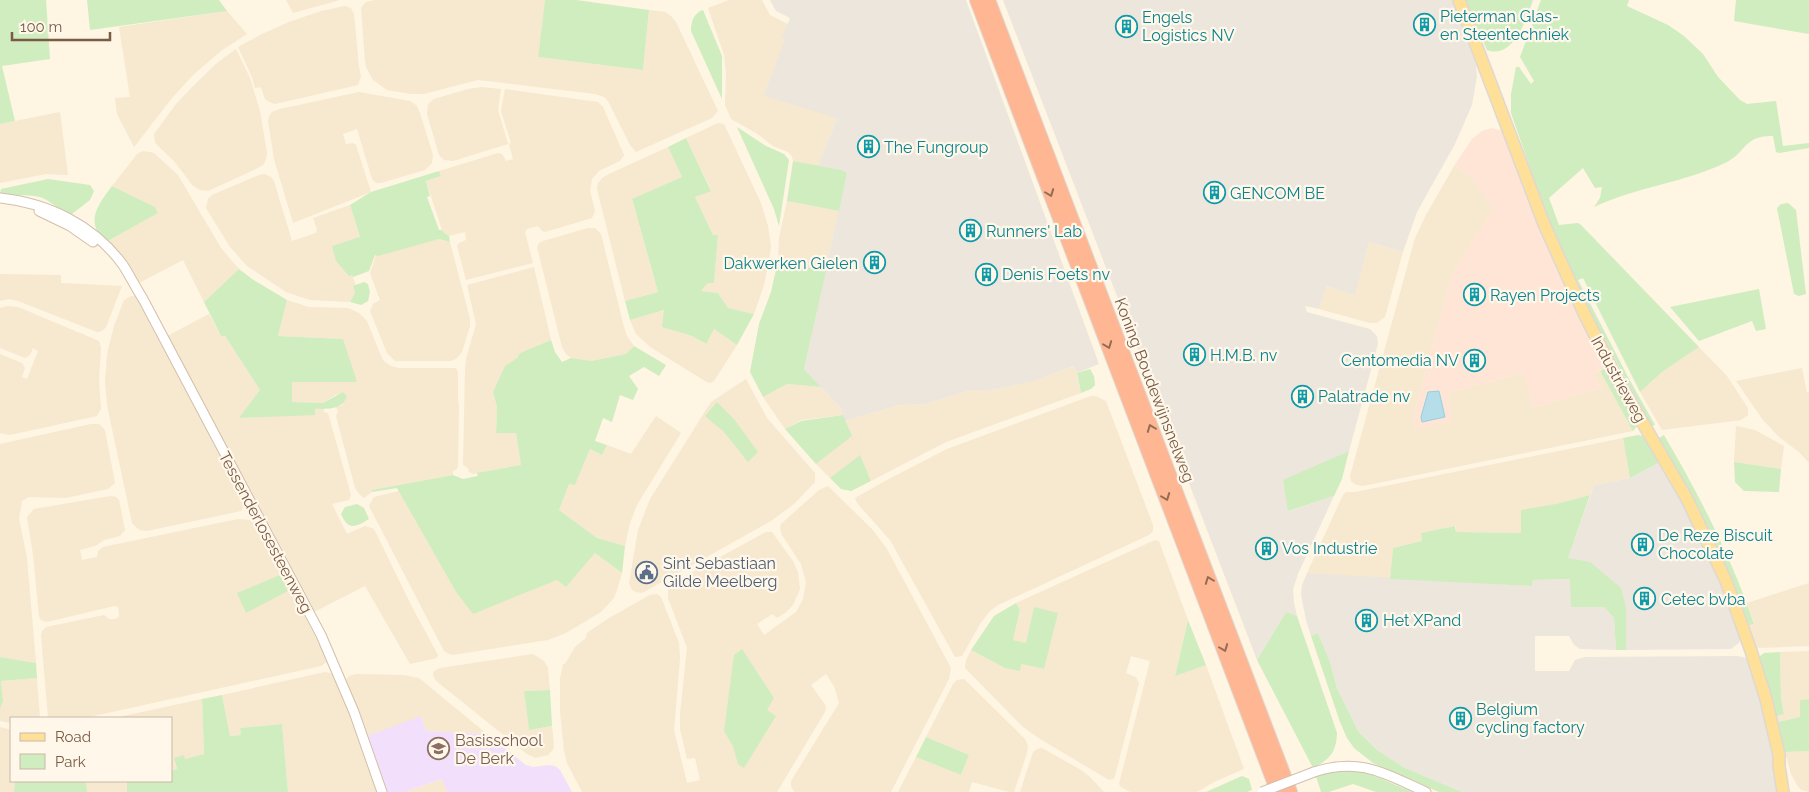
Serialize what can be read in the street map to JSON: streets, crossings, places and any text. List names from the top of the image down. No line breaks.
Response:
{"streets":{"highway":["Koning Boudewijnsnelweg"],"main road":["Industrieweg"],"street":["Tessenderlosesteenweg"]},"places":{"building":["Pieterman Glas- en Steentechniek","Engels Logistics NV","The Fungroup","GENCOM BE","Runners' Lab","Dakwerken Gielen","Denis Foets nv","Rayen Projects","H.M.B. nv","Centomedia NV","Palatrade nv","De Reze Biscuit Chocolate","Vos Industrie","Cetec bvba","Het XPand","Belgium cycling factory"],"public building":["Sint Sebastiaan Gilde Meelberg"],"school or university":["Basisschool De Berk"]},"legend":["Road","Park"],"scale_bar":"100 m"}
